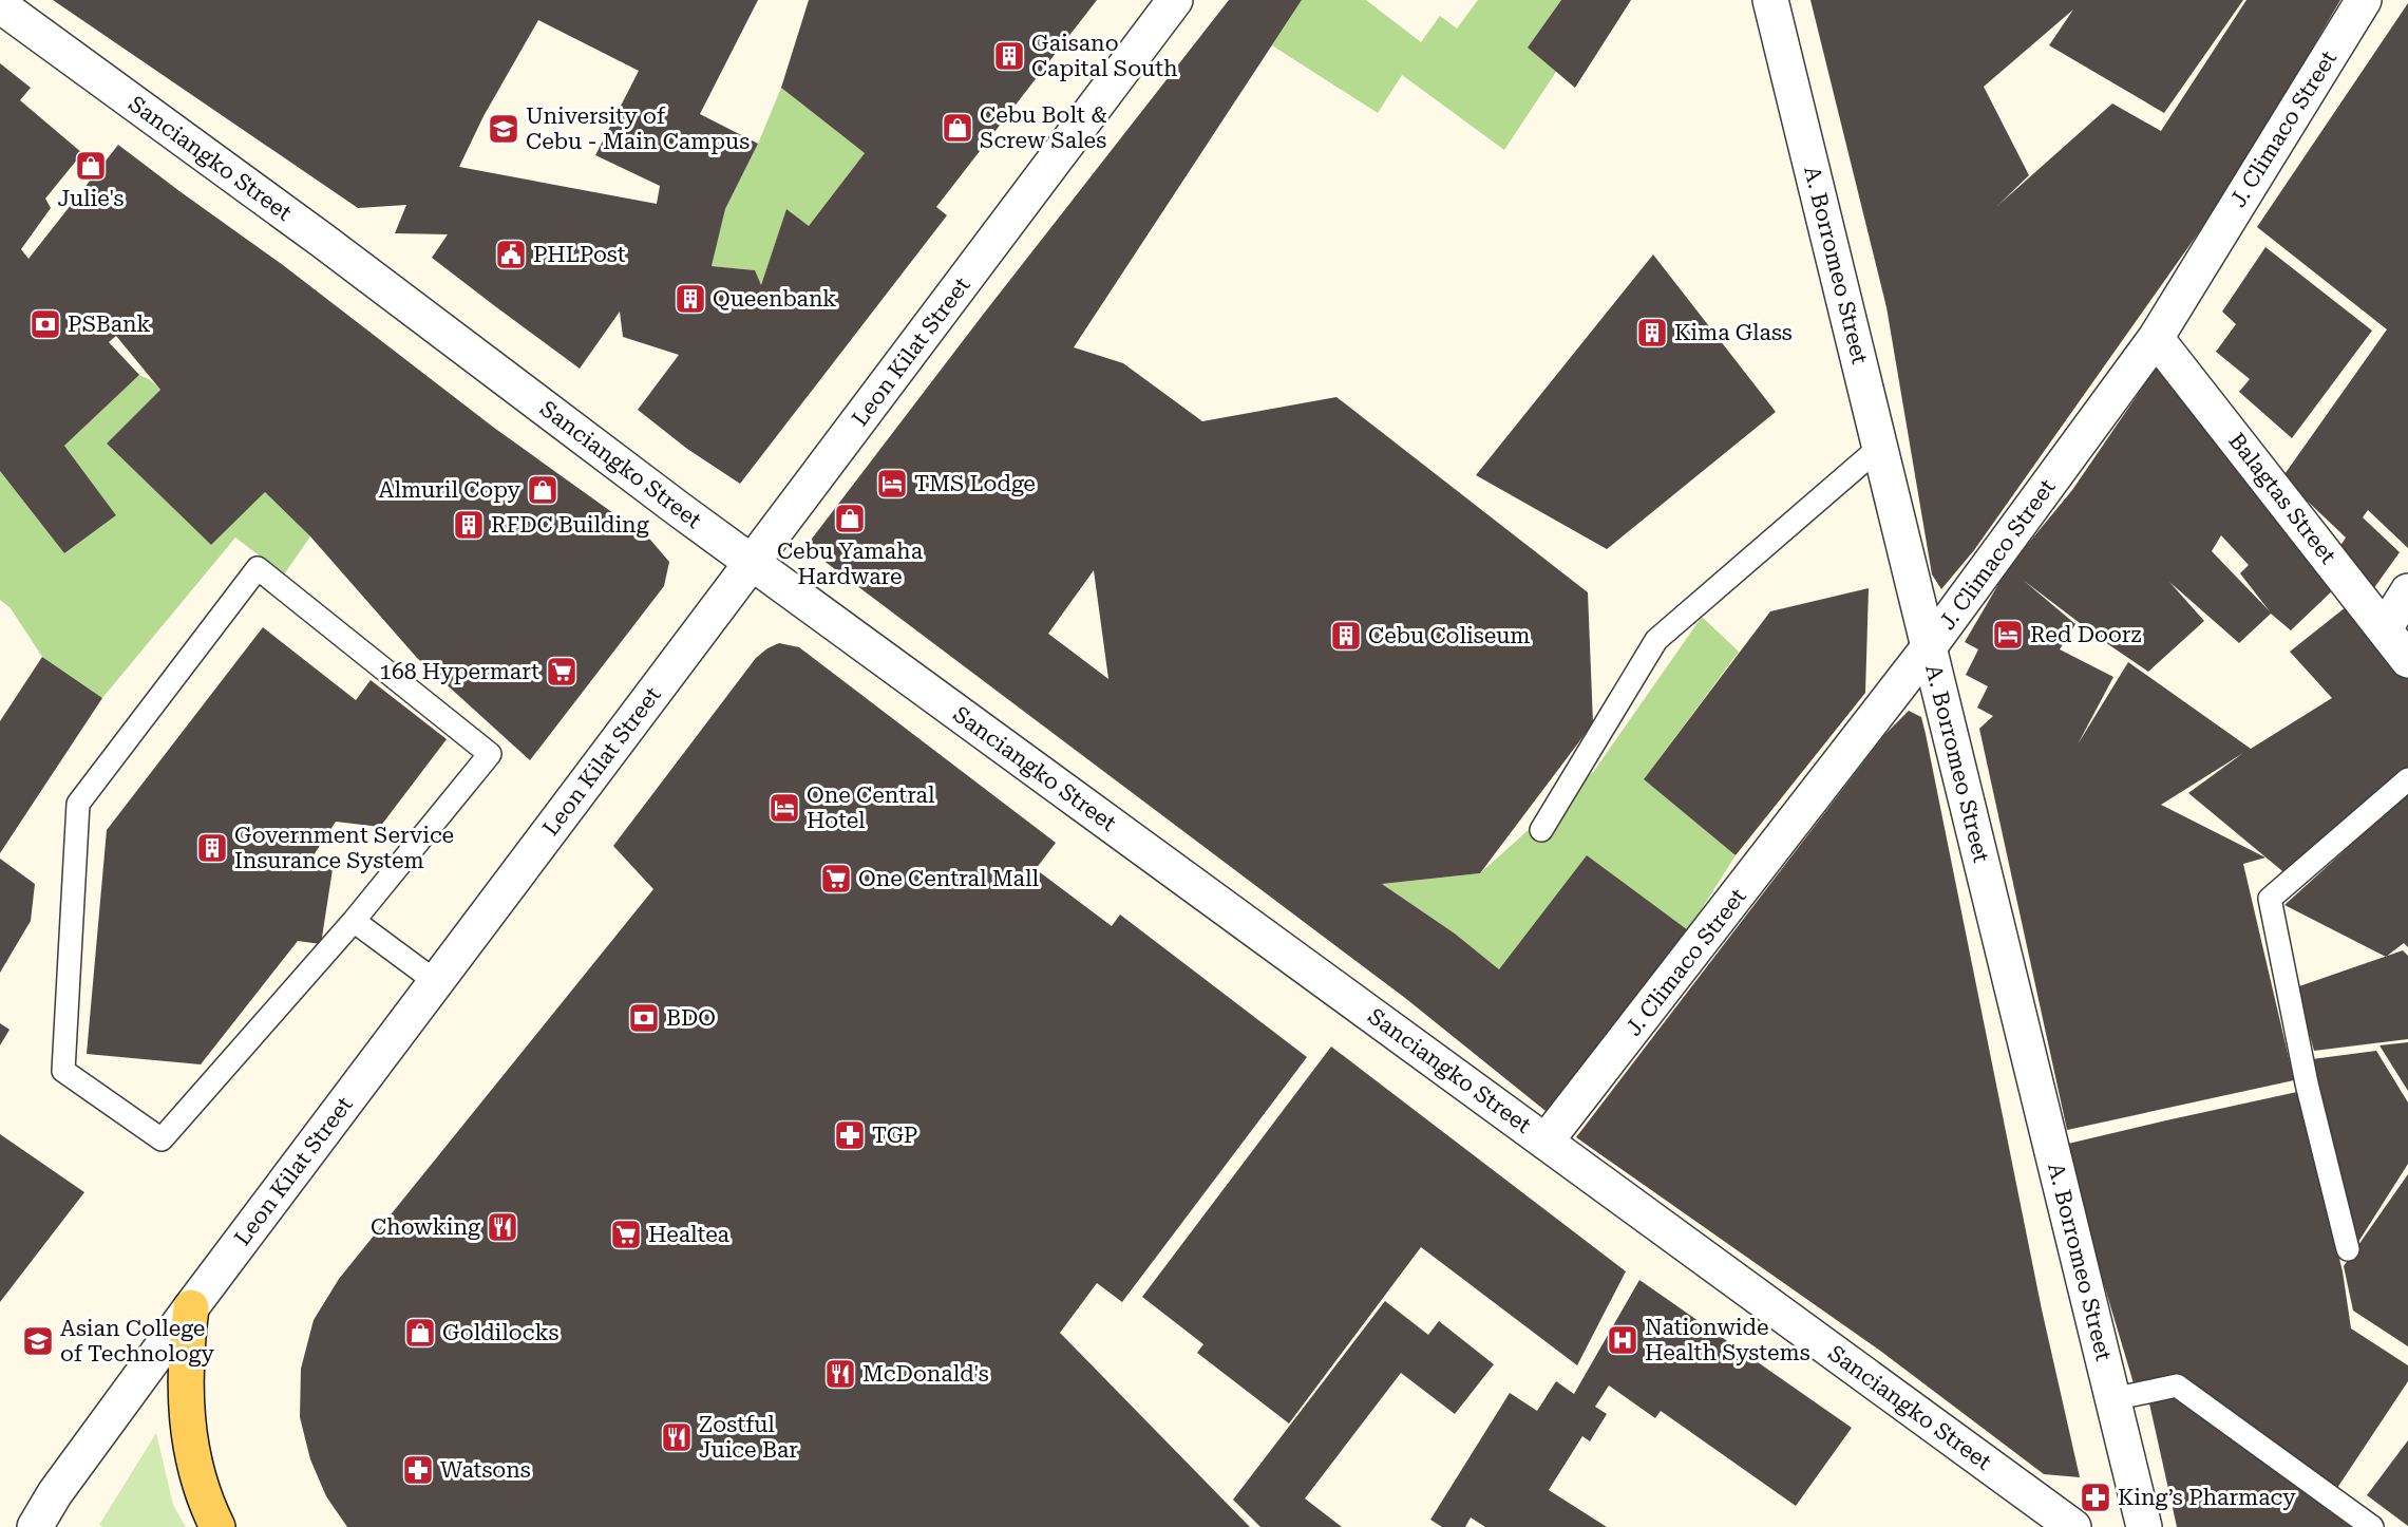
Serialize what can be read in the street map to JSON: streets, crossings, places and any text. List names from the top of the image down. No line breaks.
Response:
{"streets":{"street":["J. Climaco Street","Sanciangko Street","A. Borromeo Street","Leon Kilat Street","Balagtas Street"]},"crossings":[["J. Climaco Street","Sanciangko Street"],["J. Climaco Street","A. Borromeo Street"],["J. Climaco Street","Balagtas Street"],["Sanciangko Street","Leon Kilat Street"]],"places":{"building":["Gaisano Capital South","Queenbank","Kima Glass","RFDC Building","Cebu Coliseum","Government Service Insurance System"],"shop":["Cebu Bolt & Screw Sales","Julie's","Almuril Copy","Cebu Yamaha Hardware","Goldilocks"],"school or university":["University of Cebu - Main Campus","Asian College of Technology"],"public building":["PHLPost"],"bank":["PSBank","BDO"],"hotel":["TMS Lodge","Red Doorz","One Central Hotel"],"supermarket":["168 Hypermart","One Central Mall","Healtea"],"pharmacy":["TGP","Watsons","King’s Pharmacy"],"restaurant":["Chowking","McDonald's","Zostful Juice Bar"],"hospital":["Nationwide Health Systems"]}}
